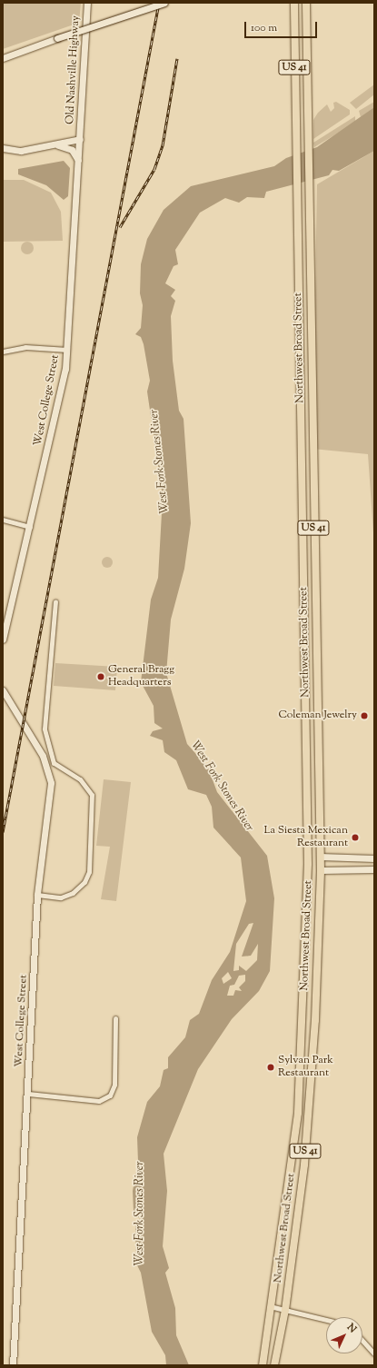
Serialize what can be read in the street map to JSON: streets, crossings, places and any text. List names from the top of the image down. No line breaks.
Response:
{"streets":{"main road":["US 41","Northwest Broad Street"],"street":["Old Nashville Highway","West College Street"]},"crossings":[["Old Nashville Highway","West College Street"]],"water":["West Fork Stones River"],"places":["General Bragg Headquarters","Coleman Jewelry","La Siesta Mexican Restaurant","Sylvan Park Restaurant"],"scale_bar":"100 m","north":"top right"}
